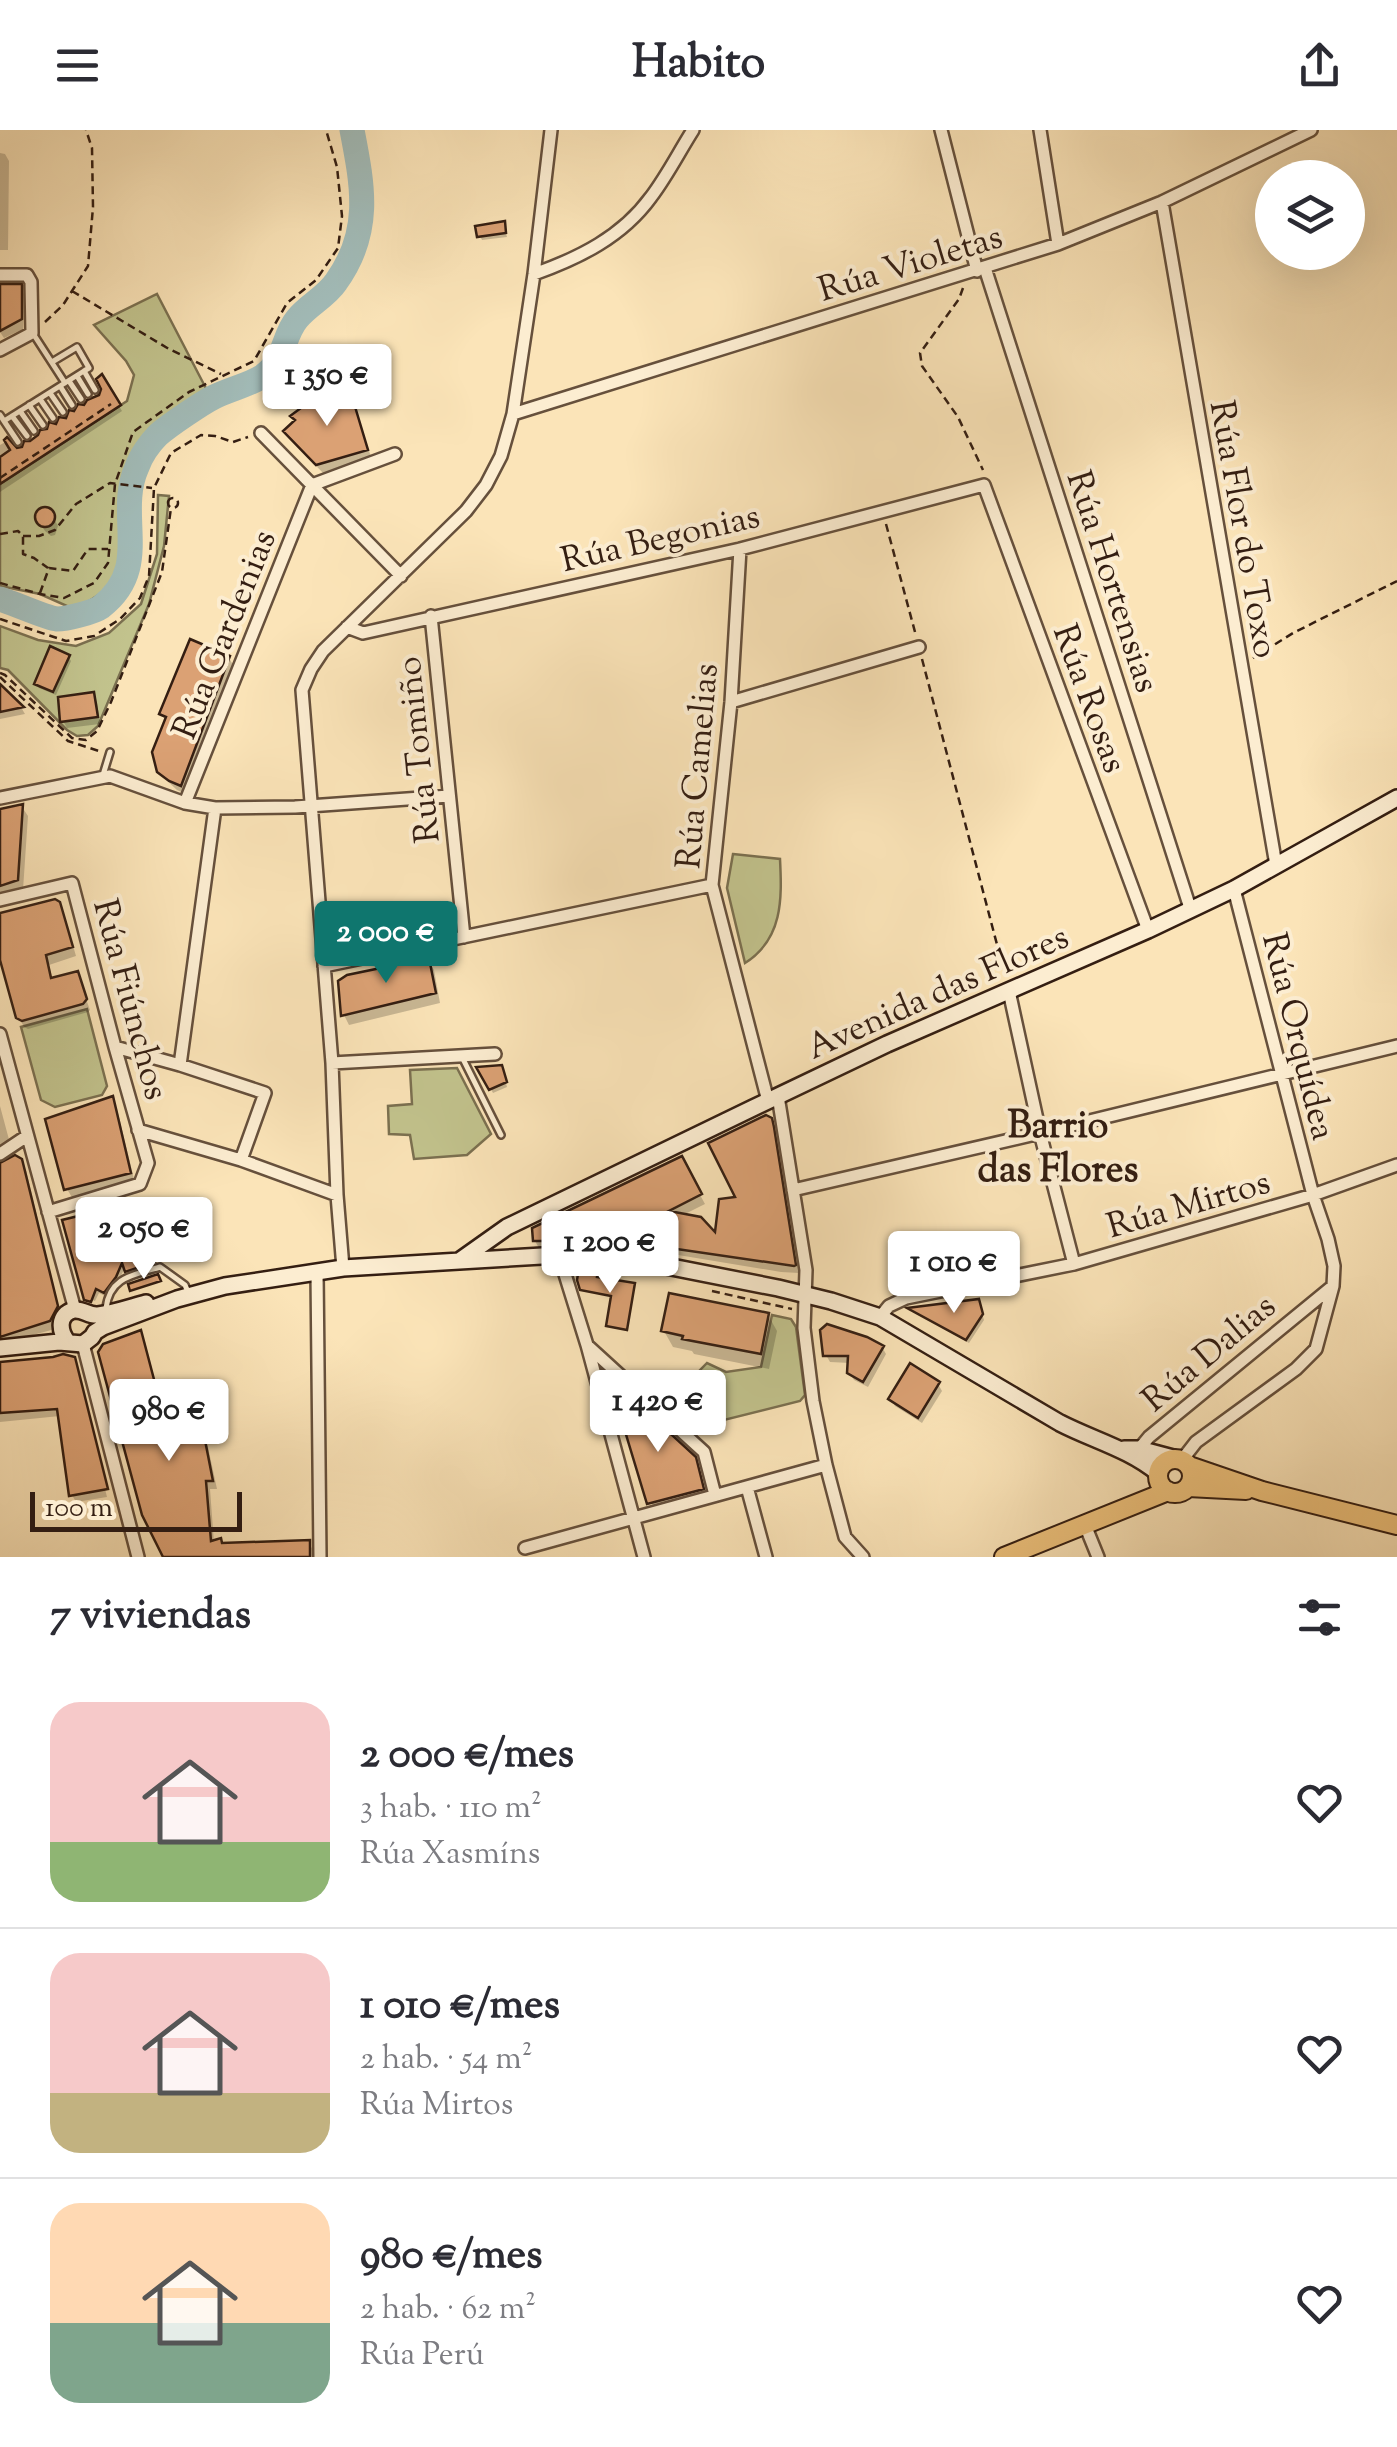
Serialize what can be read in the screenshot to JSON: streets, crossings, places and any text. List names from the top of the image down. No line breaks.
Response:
{"streets":{"street":["Rúa Violetas","Rúa Flor do Toxo","Rúa Begonias","Rúa Hortensias","Rúa Gardenias","Rúa Rosas","Rúa Tomiño","Rúa Camelias","Avenida das Flores","Rúa Fiúnchos","Rúa Orquídea","Rúa Mirtos","Rúa Dalias"]},"crossings":[["Rúa Violetas","Rúa Flor do Toxo"],["Rúa Violetas","Rúa Hortensias"],["Rúa Flor do Toxo","Avenida das Flores"],["Rúa Begonias","Rúa Rosas"],["Rúa Begonias","Rúa Tomiño"],["Rúa Begonias","Rúa Camelias"],["Rúa Hortensias","Avenida das Flores"],["Rúa Rosas","Avenida das Flores"],["Rúa Camelias","Avenida das Flores"],["Avenida das Flores","Rúa Orquídea"],["Rúa Orquídea","Rúa Mirtos"]],"districts":["Barrio das Flores"],"scale_bar":"100 m","page":{"header":"Habito","price":["1 350 €","2 000 €","2 050 €","1 200 €","1 010 €","1 420 €","980 €"],"scale":"100 m","heading":"7 viviendas","list":[{"name":"2 000 €/mes","note":"3 hab. · 110 m² · Rúa Xasmíns"},{"name":"1 010 €/mes","note":"2 hab. · 54 m² · Rúa Mirtos"},{"name":"980 €/mes","note":"2 hab. · 62 m² · Rúa Perú"}]}}
